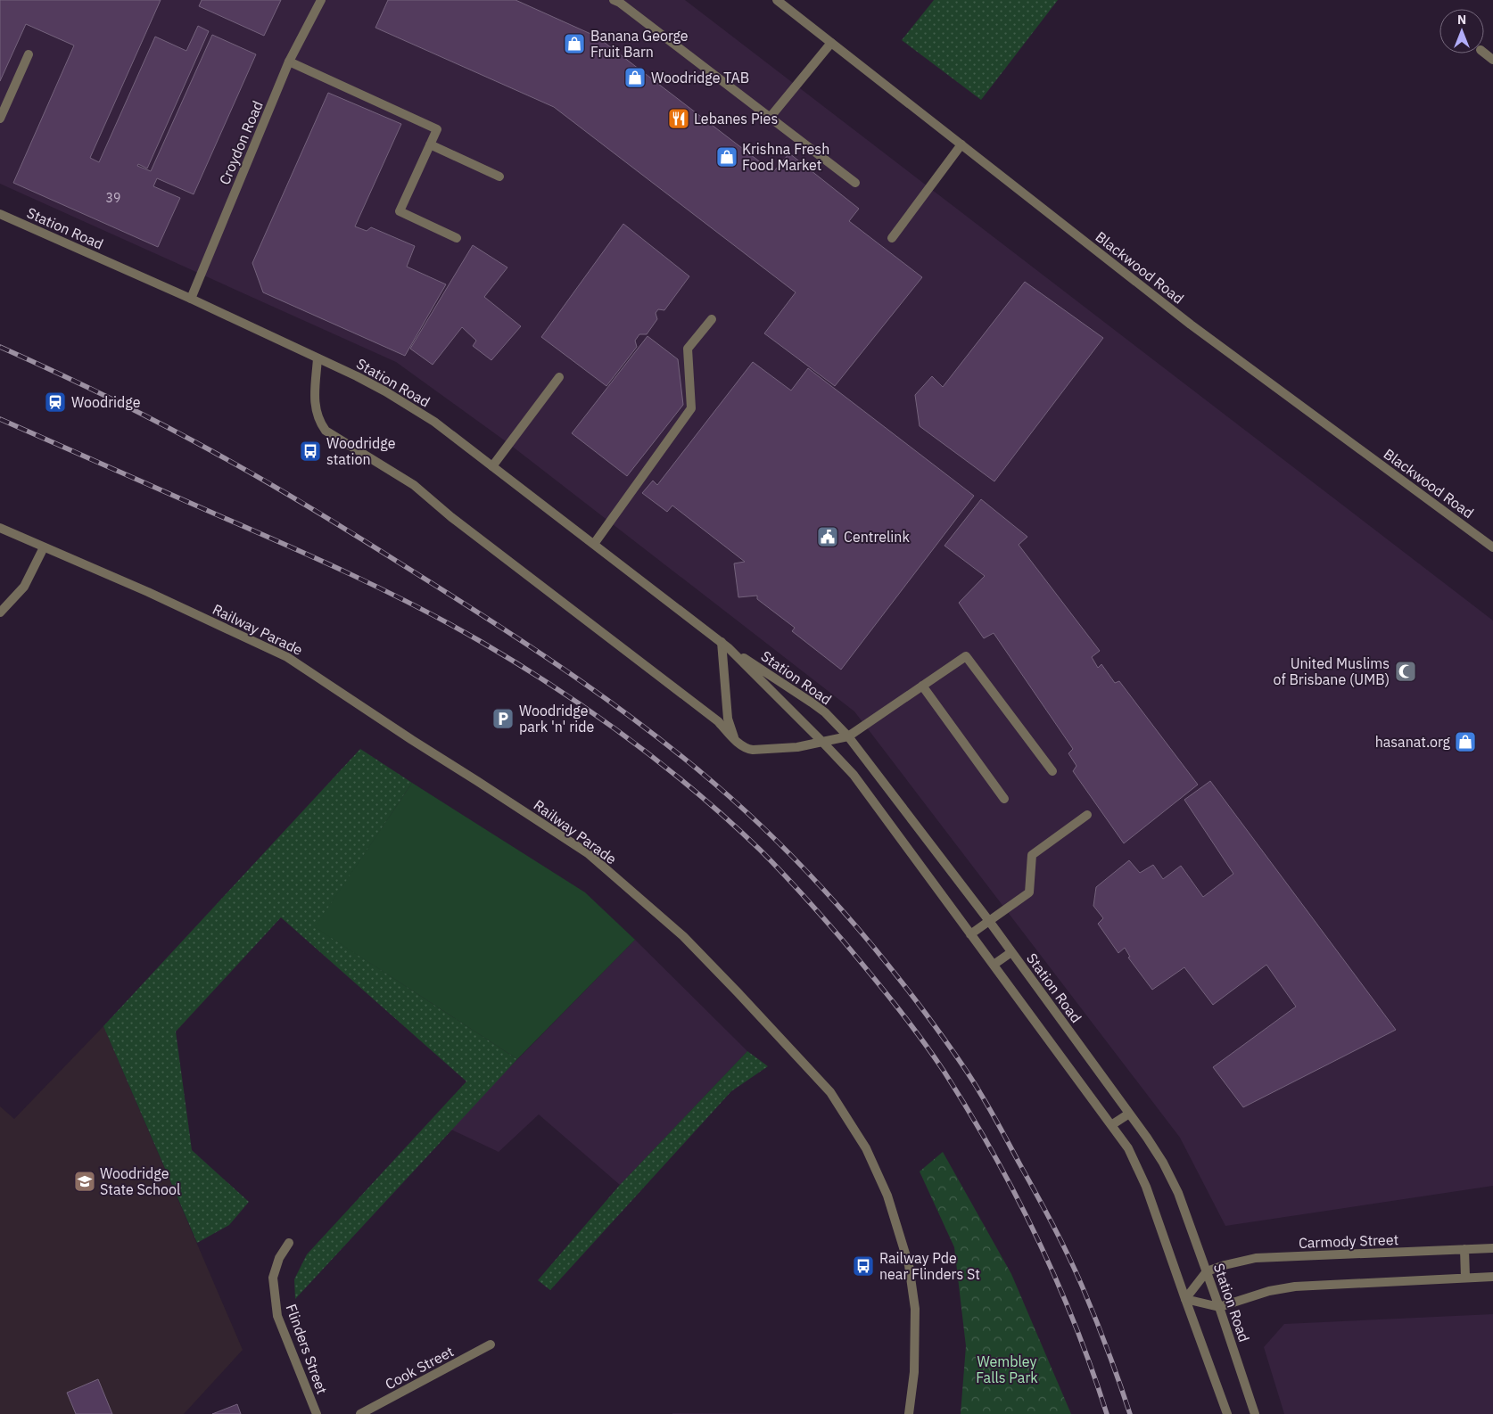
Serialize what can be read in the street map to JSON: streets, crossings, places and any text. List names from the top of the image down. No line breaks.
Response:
{"streets":{"street":["Croydon Road","Station Road","Blackwood Road","Railway Parade","Carmody Street","Flinders Street","Cook Street"]},"crossings":[["Croydon Road","Station Road"],["Station Road","Carmody Street"]],"parks":["Wembley Falls Park"],"places":{"shop":["Banana George Fruit Barn","Woodridge TAB","Krishna Fresh Food Market","hasanat.org"],"restaurant":["Lebanes Pies"],"station":["Woodridge"],"bus stop":["Woodridge station","Railway Pde near Flinders St"],"public building":["Centrelink"],"mosque":["United Muslims of Brisbane (UMB)"],"parking":["Woodridge park 'n' ride"],"school or university":["Woodridge State School"]},"house_numbers":["39"],"north":"top"}
